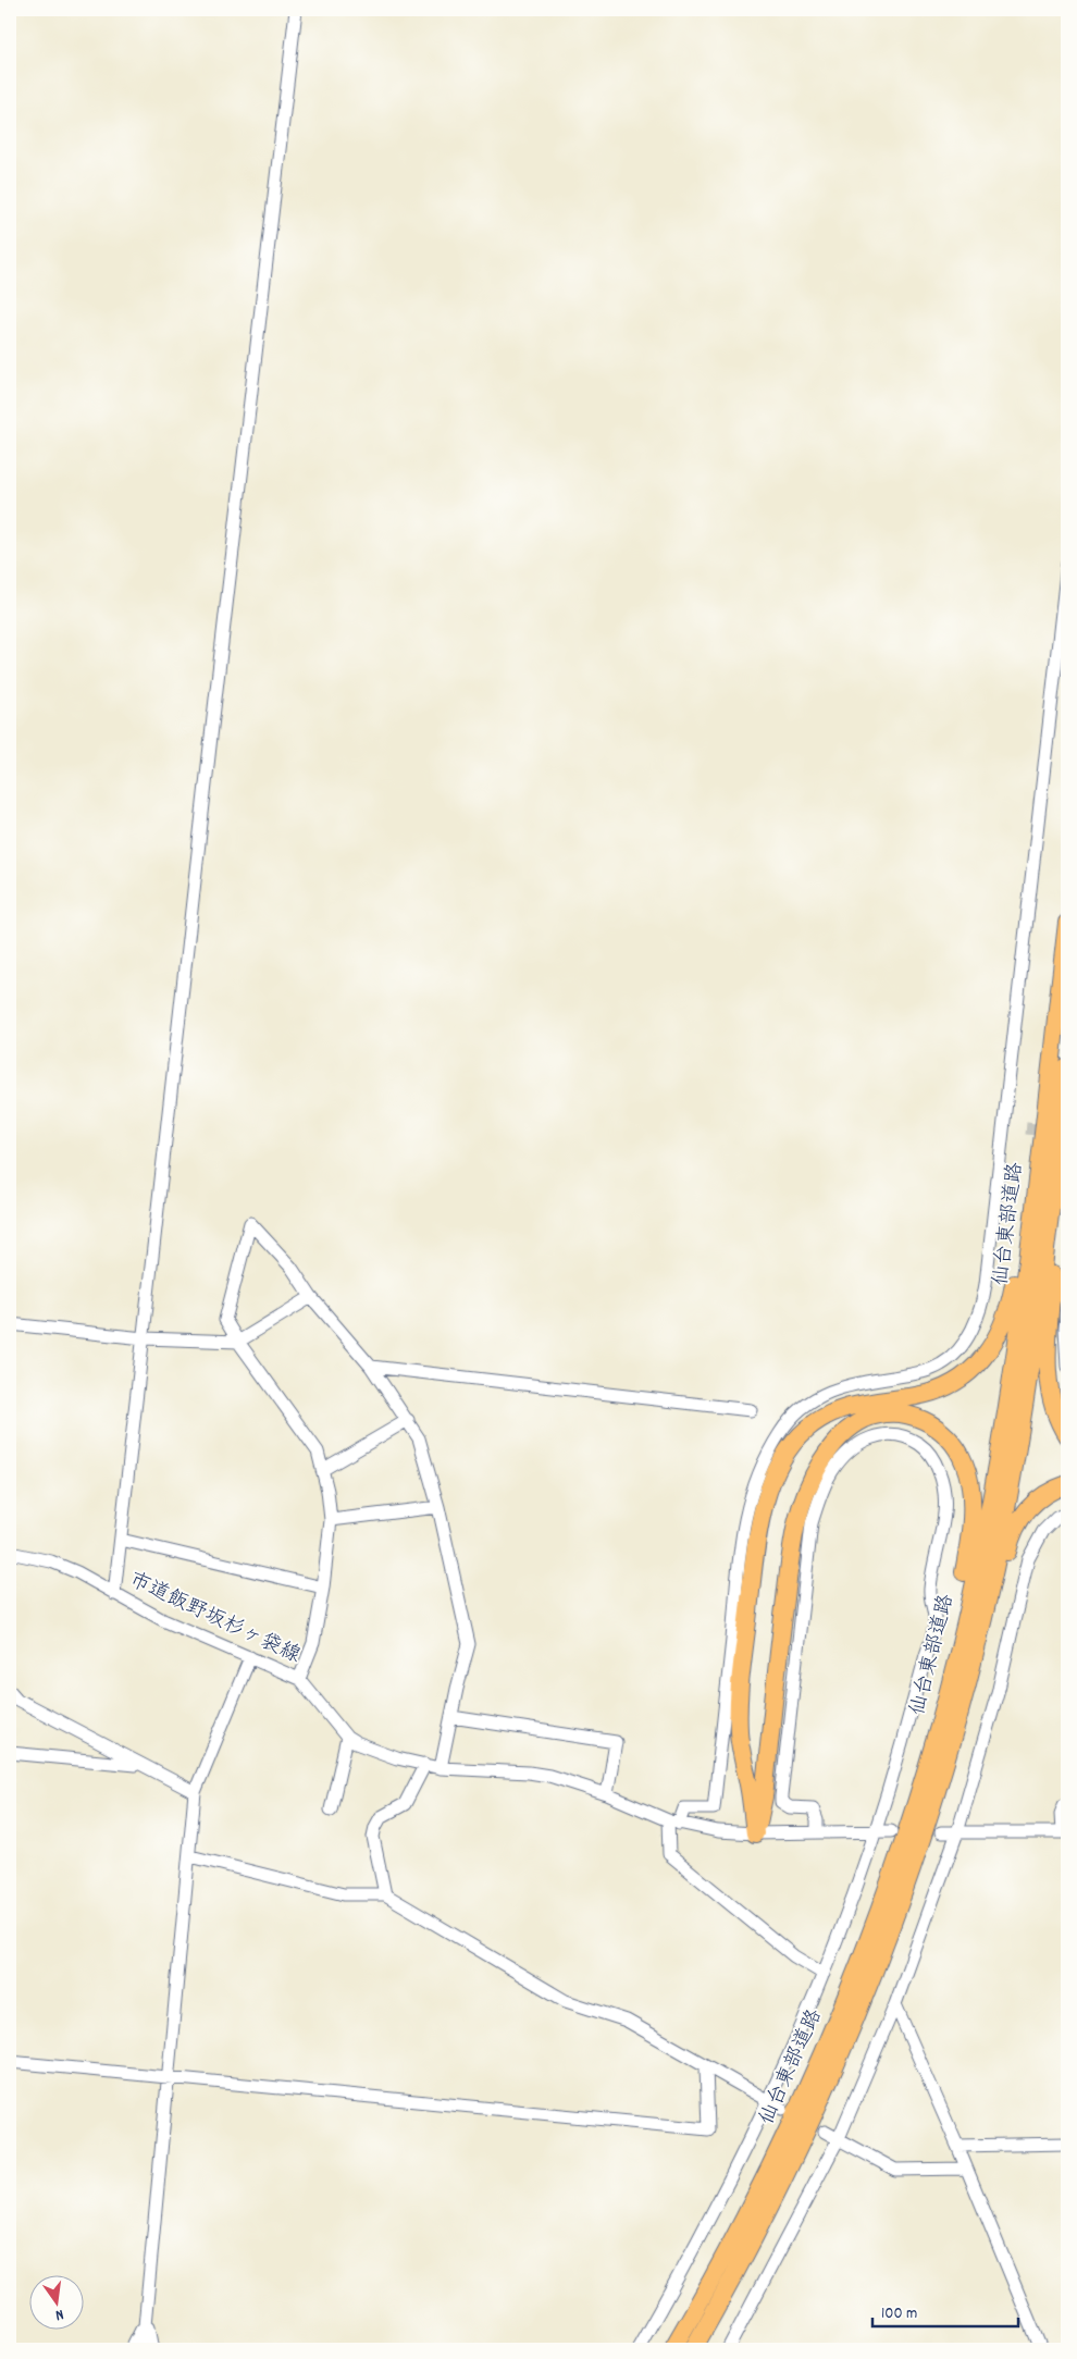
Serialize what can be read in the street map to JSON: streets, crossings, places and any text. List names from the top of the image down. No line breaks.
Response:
{"streets":{"highway":["仙台東部道路"],"street":["市道飯野坂杉ヶ袋線"]},"scale_bar":"100 m","north":"bottom"}
